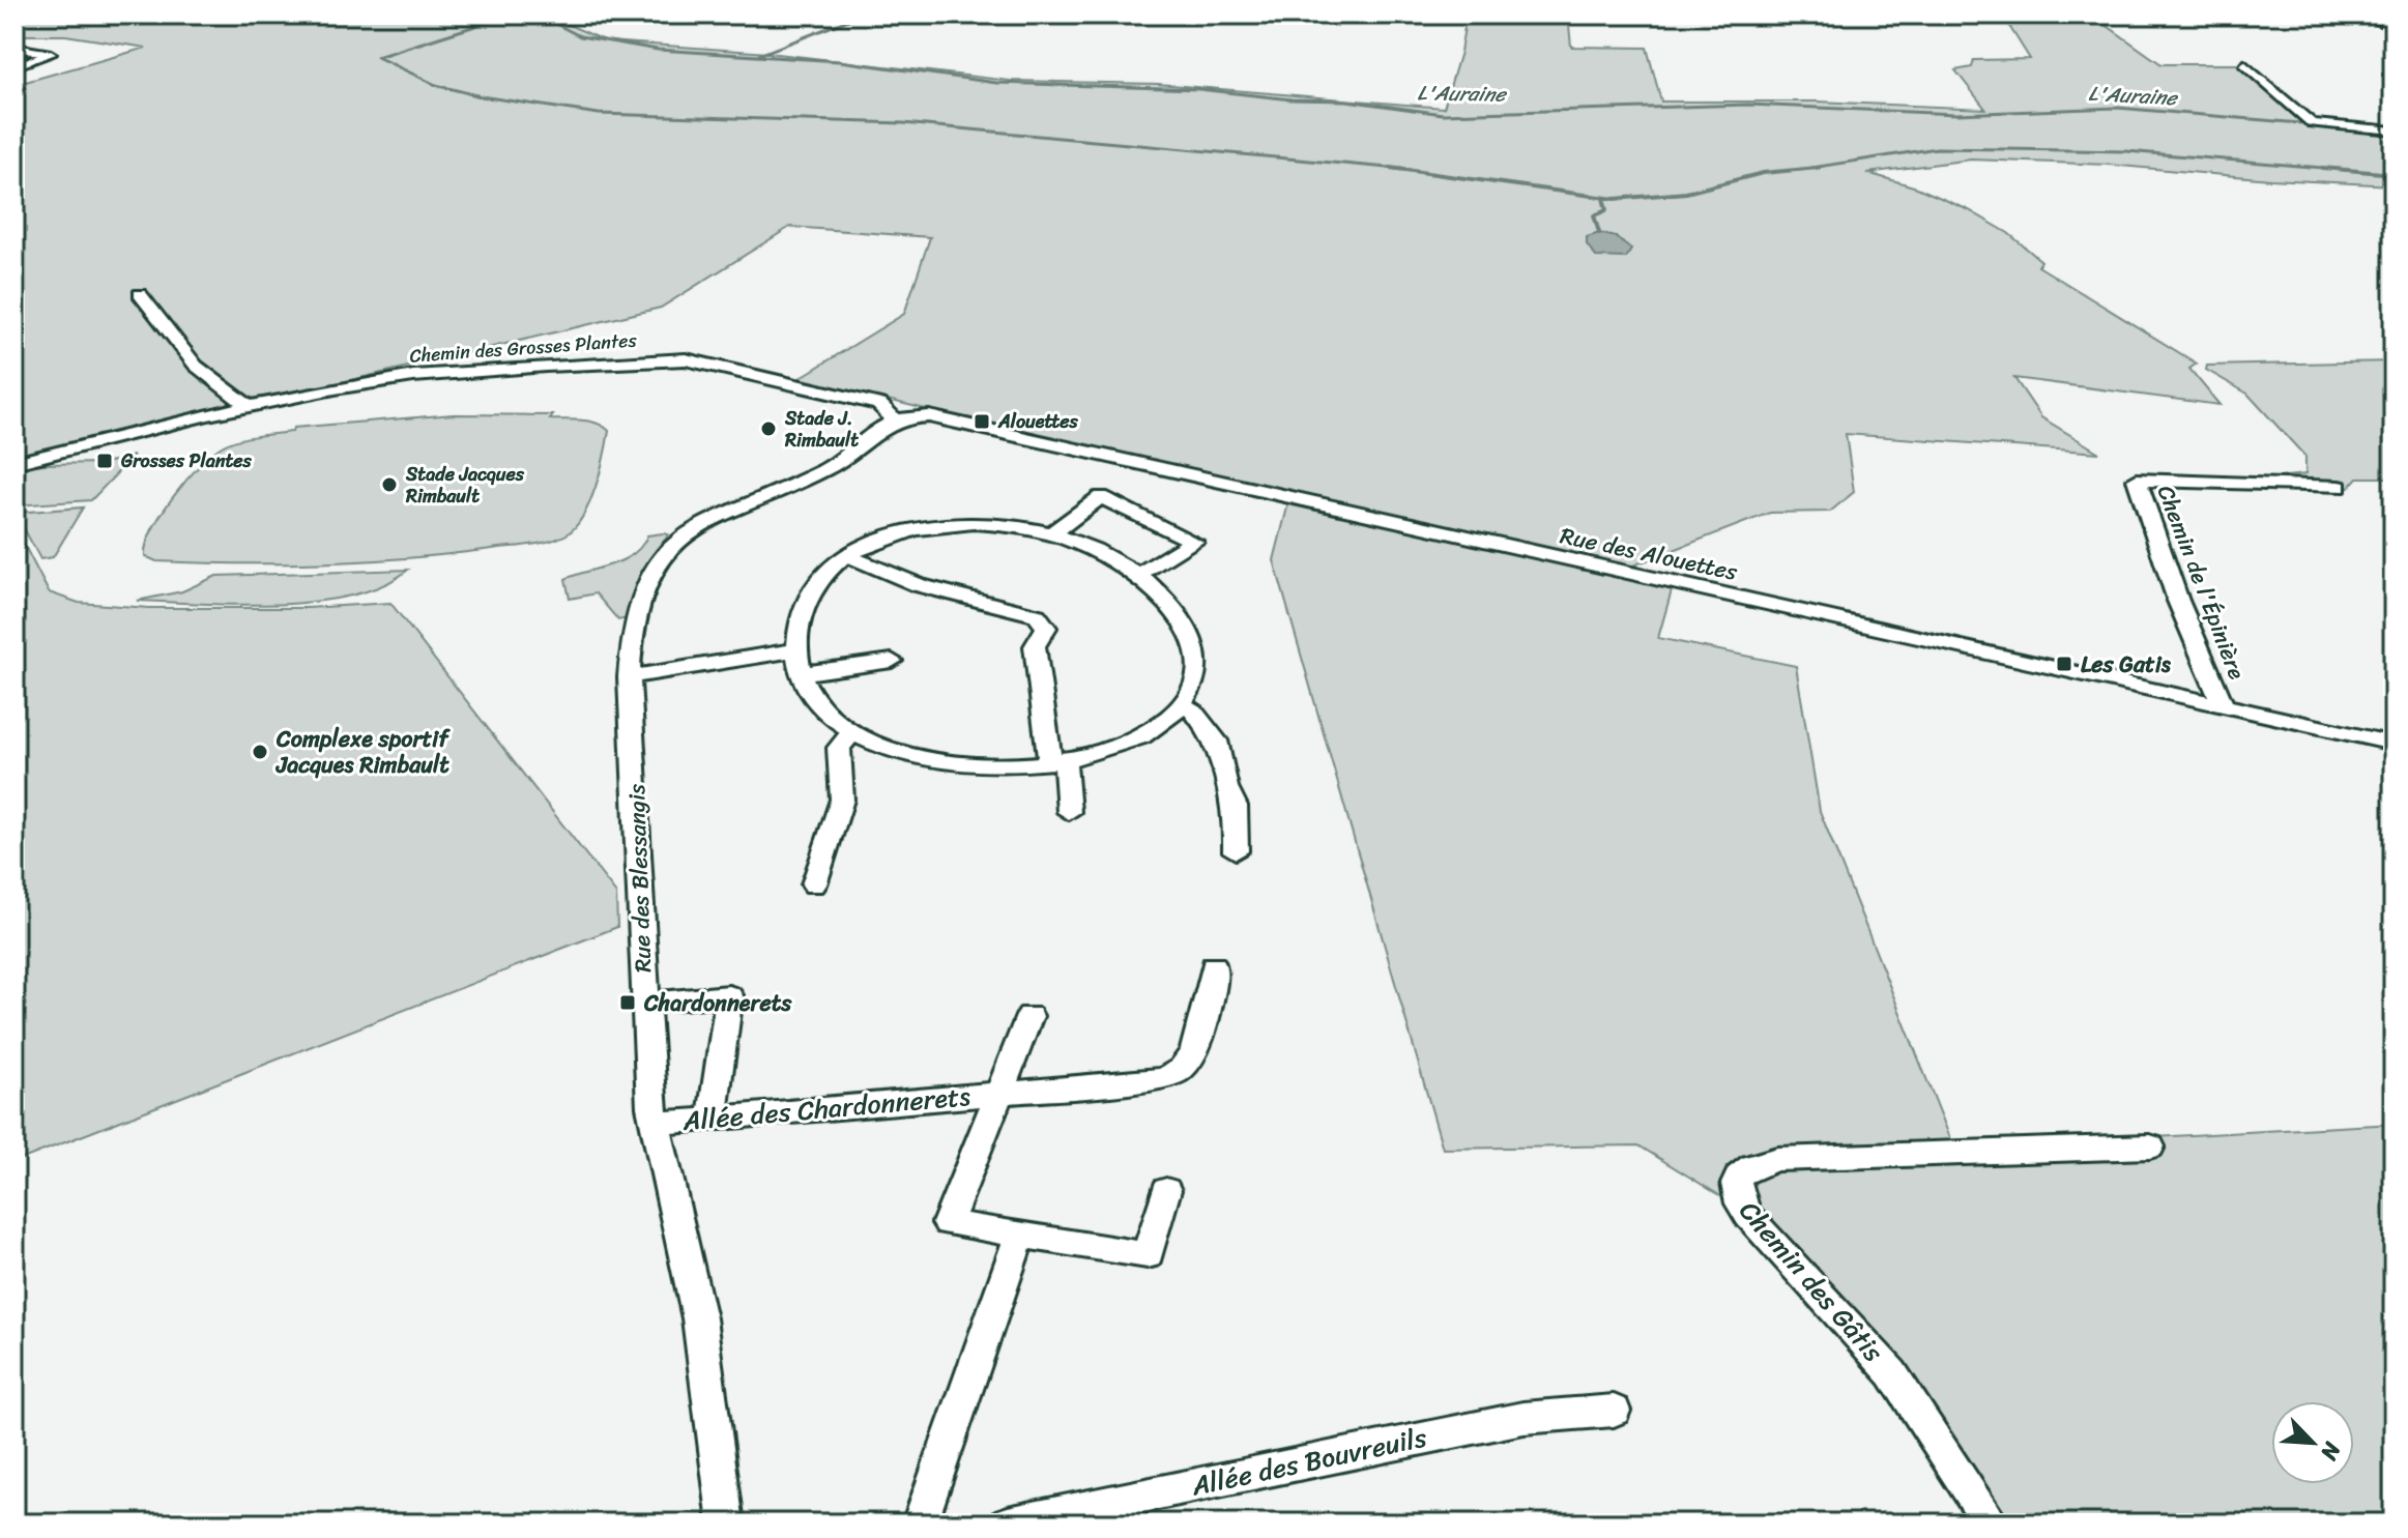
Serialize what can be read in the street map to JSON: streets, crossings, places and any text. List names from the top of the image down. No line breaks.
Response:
{"streets":{"street":["Chemin des Grosses Plantes","Rue des Alouettes","Chemin de l'Épinière","Rue des Blessangis","Allée des Chardonnerets","Chemin des Gâtis","Allée des Bouvreuils"]},"crossings":[["Chemin des Grosses Plantes","Rue des Alouettes"],["Chemin des Grosses Plantes","Rue des Blessangis"],["Rue des Alouettes","Chemin de l'Épinière"],["Rue des Alouettes","Rue des Blessangis"],["Rue des Blessangis","Allée des Chardonnerets"]],"water":["L'Auraine"],"places":{"transit":["Alouettes","Grosses Plantes","Les Gatis","Chardonnerets"],"other":["Stade J. Rimbault","Stade Jacques Rimbault","Complexe sportif Jacques Rimbault"]},"north":"bottom right"}
